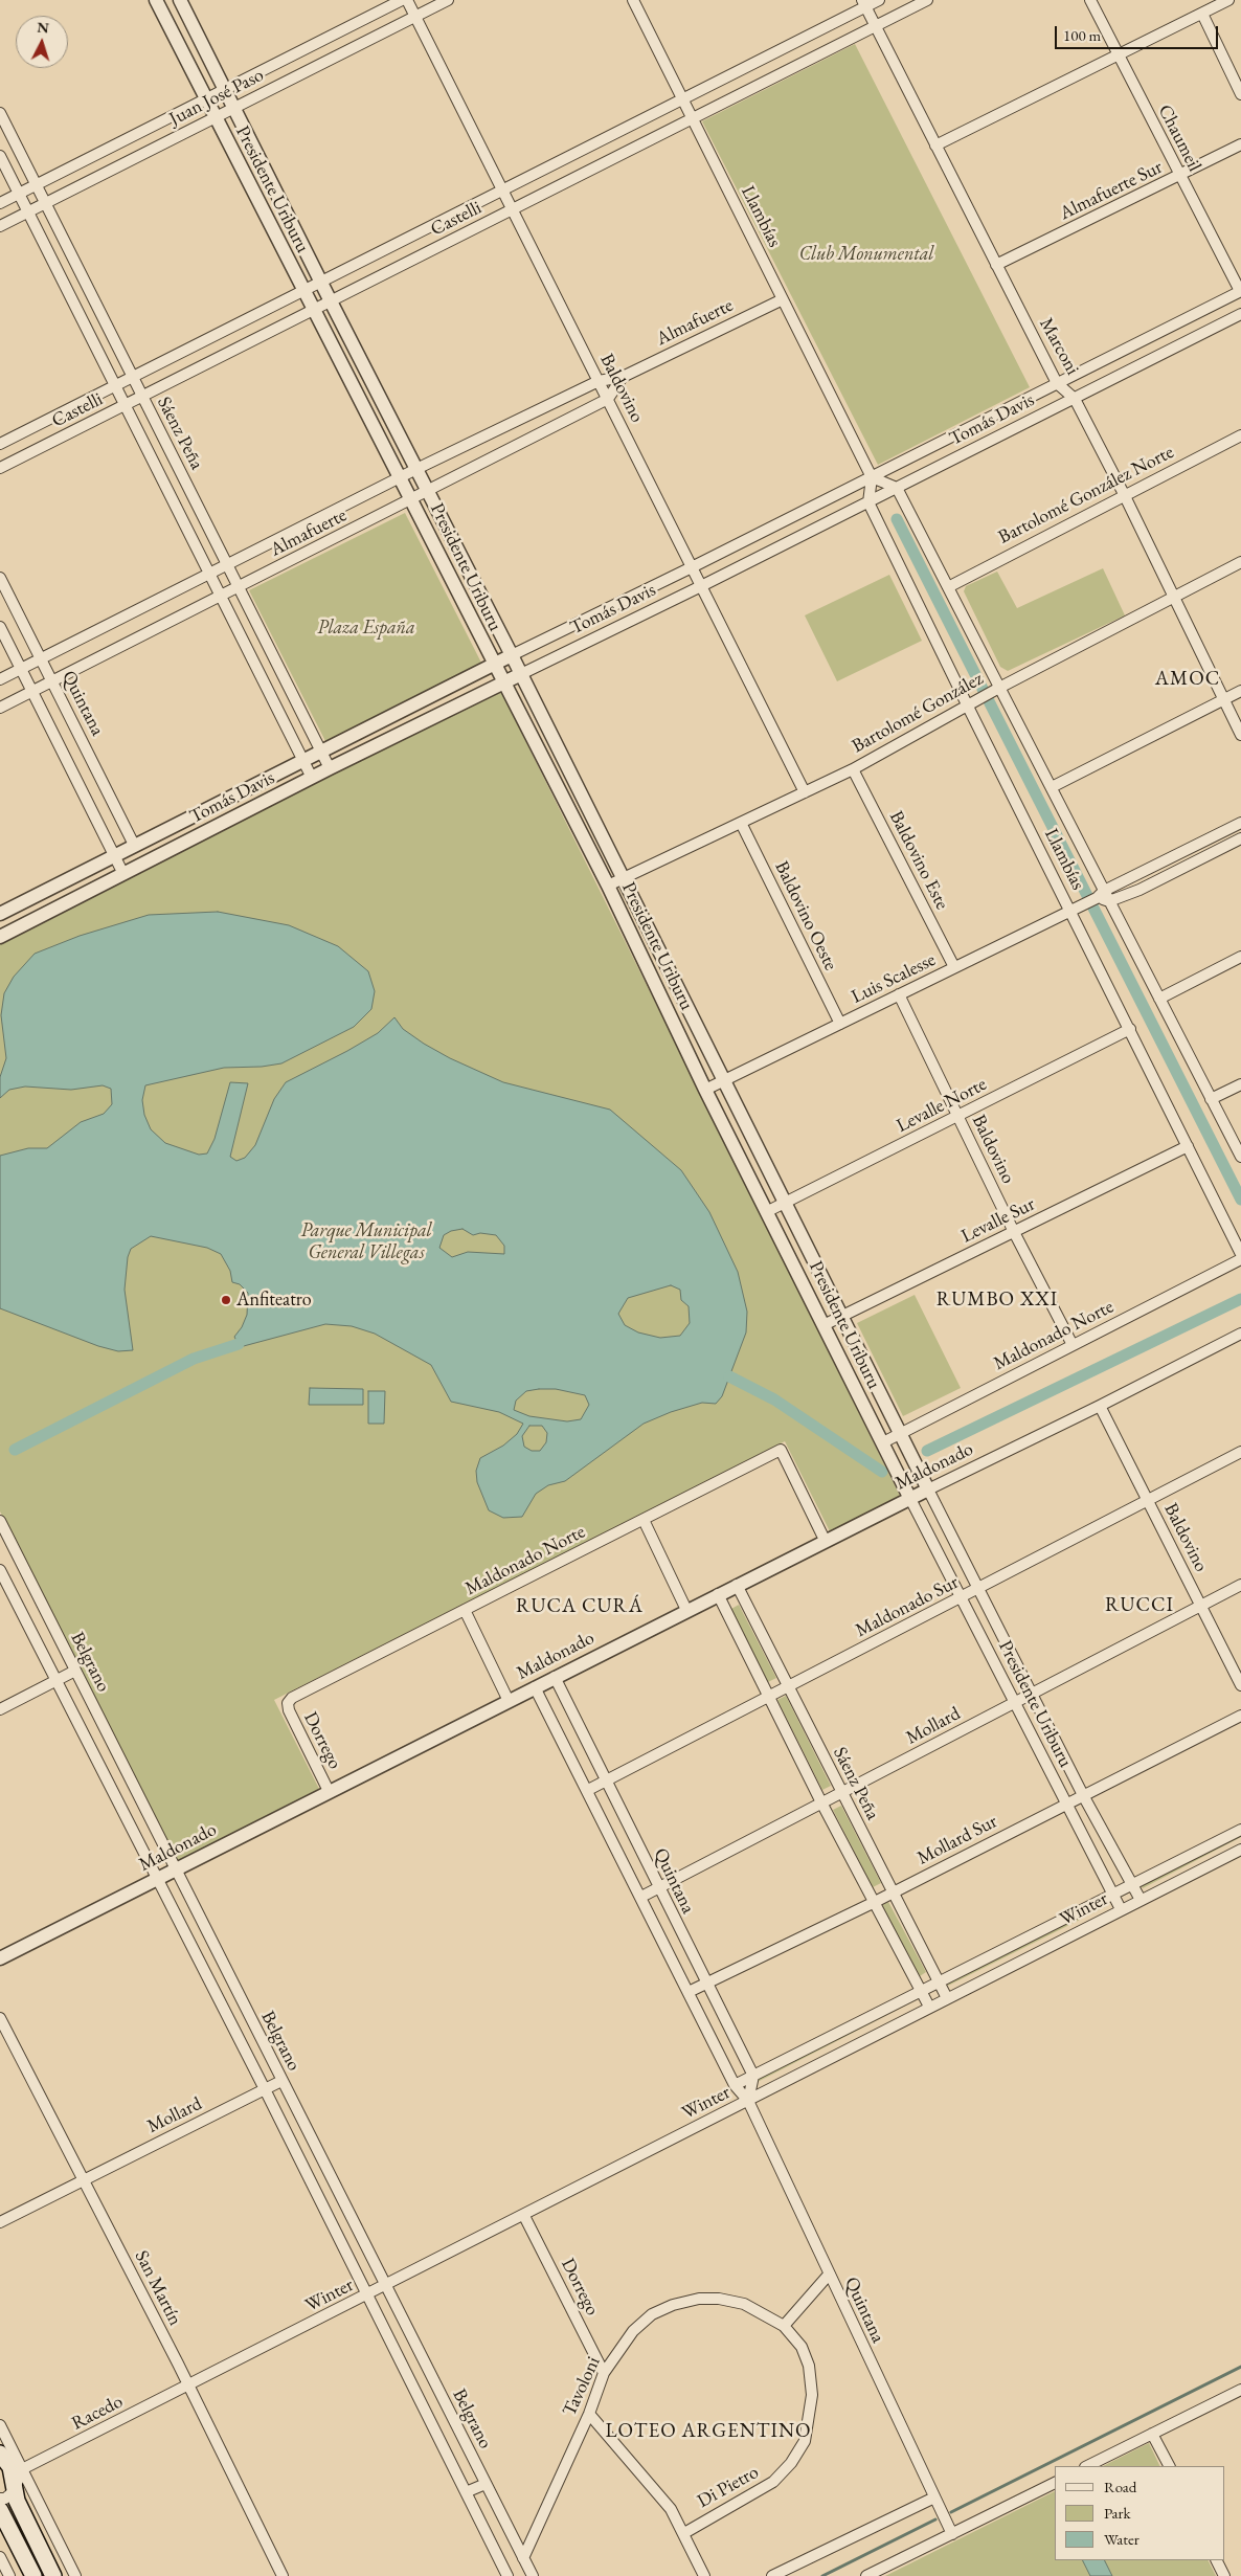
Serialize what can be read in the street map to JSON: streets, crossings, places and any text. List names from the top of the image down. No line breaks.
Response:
{"streets":{"street":["Juan José Paso","Chaumeil","Presidente Uriburu","Almafuerte Sur","Llambías","Castelli","Almafuerte","Marconi","Baldovino","Tomás Davis","Sáenz Peña","Bartolomé González Norte","Quintana","Bartolomé González","Baldovino Este","Baldovino Oeste","Luis Scalesse","Levalle Norte","Levalle Sur","Maldonado Norte","Maldonado","Maldonado Sur","Belgrano","Mollard","Dorrego","Mollard Sur","Winter","San Martín","Tavoloni","Racedo","Di Pietro"]},"crossings":[["Juan José Paso","Presidente Uriburu"],["Juan José Paso","Baldovino"],["Juan José Paso","Sáenz Peña"],["Chaumeil","Almafuerte Sur"],["Chaumeil","Tomás Davis"],["Presidente Uriburu","Castelli"],["Presidente Uriburu","Almafuerte"],["Presidente Uriburu","Tomás Davis"],["Presidente Uriburu","Bartolomé González"],["Presidente Uriburu","Luis Scalesse"],["Presidente Uriburu","Levalle Norte"],["Presidente Uriburu","Levalle Sur"],["Presidente Uriburu","Maldonado Norte"],["Presidente Uriburu","Maldonado"],["Presidente Uriburu","Maldonado Sur"],["Presidente Uriburu","Mollard"],["Presidente Uriburu","Mollard Sur"],["Presidente Uriburu","Winter"],["Almafuerte Sur","Marconi"],["Llambías","Castelli"],["Llambías","Almafuerte"],["Llambías","Tomás Davis"],["Llambías","Bartolomé González Norte"],["Llambías","Bartolomé González"],["Llambías","Luis Scalesse"],["Llambías","Levalle Norte"],["Llambías","Levalle Sur"],["Castelli","Marconi"],["Castelli","Baldovino"],["Castelli","Sáenz Peña"],["Almafuerte","Baldovino"],["Almafuerte","Sáenz Peña"],["Almafuerte","Quintana"],["Marconi","Tomás Davis"],["Marconi","Bartolomé González Norte"],["Marconi","Bartolomé González"],["Baldovino","Tomás Davis"],["Baldovino","Bartolomé González"],["Baldovino","Luis Scalesse"],["Baldovino","Levalle Norte"],["Baldovino","Levalle Sur"],["Baldovino","Maldonado Norte"],["Baldovino","Maldonado"],["Baldovino","Maldonado Sur"],["Baldovino","Mollard"],["Tomás Davis","Sáenz Peña"],["Tomás Davis","Quintana"],["Sáenz Peña","Maldonado"],["Sáenz Peña","Maldonado Sur"],["Sáenz Peña","Mollard"],["Sáenz Peña","Mollard Sur"],["Sáenz Peña","Winter"],["Quintana","Maldonado"],["Quintana","Maldonado Sur"],["Quintana","Mollard"],["Quintana","Mollard Sur"],["Quintana","Winter"],["Bartolomé González","Baldovino Este"],["Bartolomé González","Baldovino Oeste"],["Baldovino Este","Luis Scalesse"],["Baldovino Oeste","Luis Scalesse"],["Maldonado Norte","Maldonado"],["Maldonado Norte","Dorrego"],["Maldonado","Belgrano"],["Maldonado","Dorrego"],["Belgrano","Mollard"],["Belgrano","Winter"],["Belgrano","Tavoloni"],["Mollard","San Martín"],["Dorrego","Winter"],["Dorrego","Tavoloni"],["Winter","San Martín"],["Winter","Racedo"],["San Martín","Racedo"],["Tavoloni","Di Pietro"]],"districts":["AMOC","RUMBO XXI","RUCCI","RUCA CURÁ","LOTEO ARGENTINO"],"parks":["Club Monumental","Plaza España","Parque Municipal General Villegas"],"places":["Anfiteatro"],"legend":["Road","Park","Water"],"scale_bar":"100 m","north":"top"}
